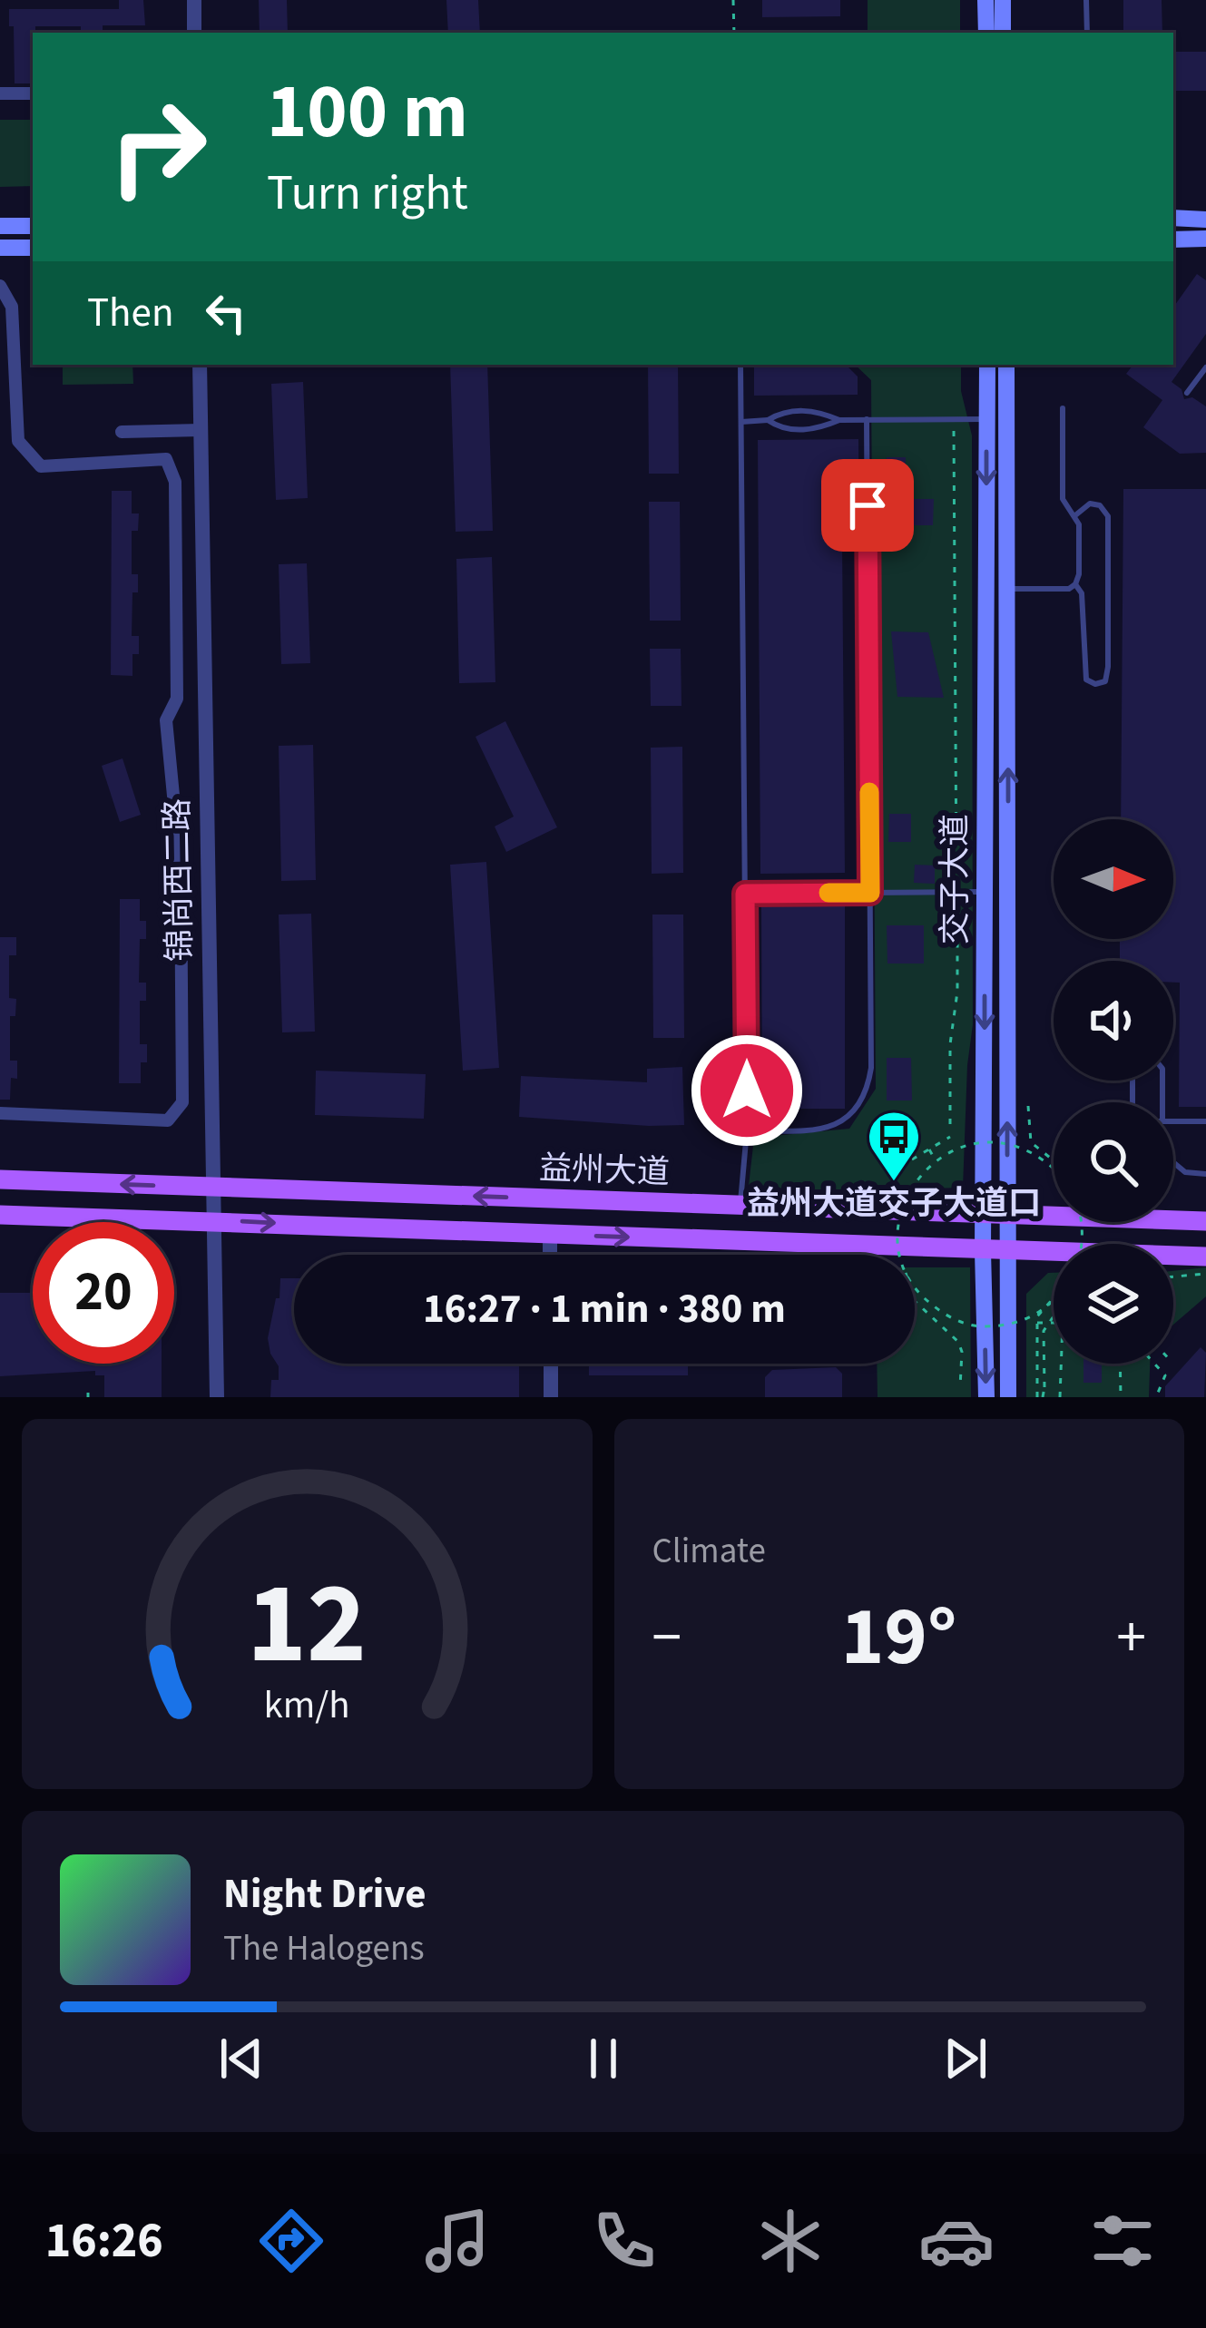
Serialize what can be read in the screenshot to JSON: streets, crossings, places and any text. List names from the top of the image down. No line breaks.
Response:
{"streets":{"main road":["交子大道","益州大道"],"street":["锦尚西二路"]},"crossings":[["交子大道","益州大道"],["锦尚西二路","益州大道"]],"places":{"bus stop":["益州大道交子大道口"]},"north":"right","page":{"turn":["100 m","Turn right"],"then":"Then","limit":"20","trip":"16:27 · 1 min · 380 m","tile":"Climate","heat":["−","19°","+"],"song":["Night Drive","The Halogens"],"tabs":"16:26","gauge":["12","km/h"]}}
